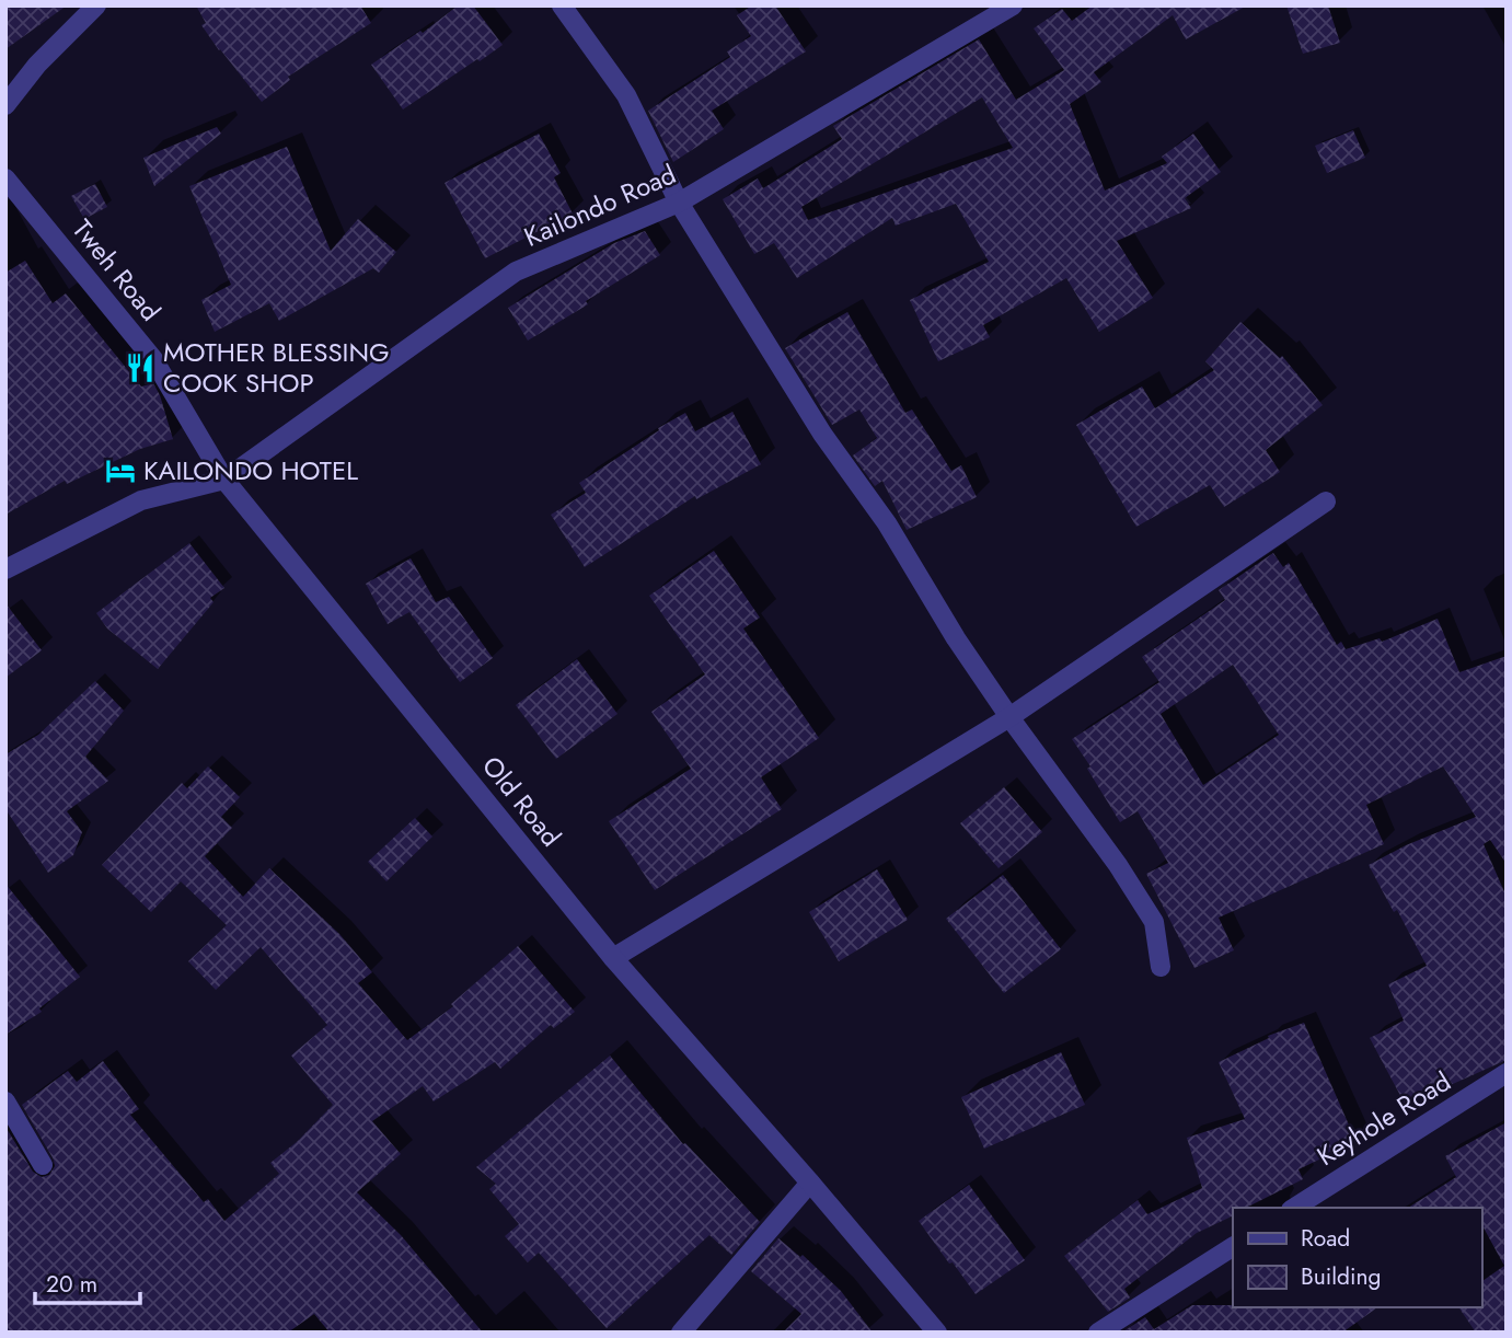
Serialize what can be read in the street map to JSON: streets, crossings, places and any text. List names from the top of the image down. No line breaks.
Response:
{"streets":{"street":["Kailondo Road","Tweh Road","Old Road","Keyhole Road"]},"crossings":[["Kailondo Road","Tweh Road"],["Kailondo Road","Old Road"],["Tweh Road","Old Road"]],"places":{"restaurant":["MOTHER BLESSING COOK SHOP"],"hotel":["KAILONDO HOTEL"]},"legend":["Road","Building"],"scale_bar":"20 m"}
